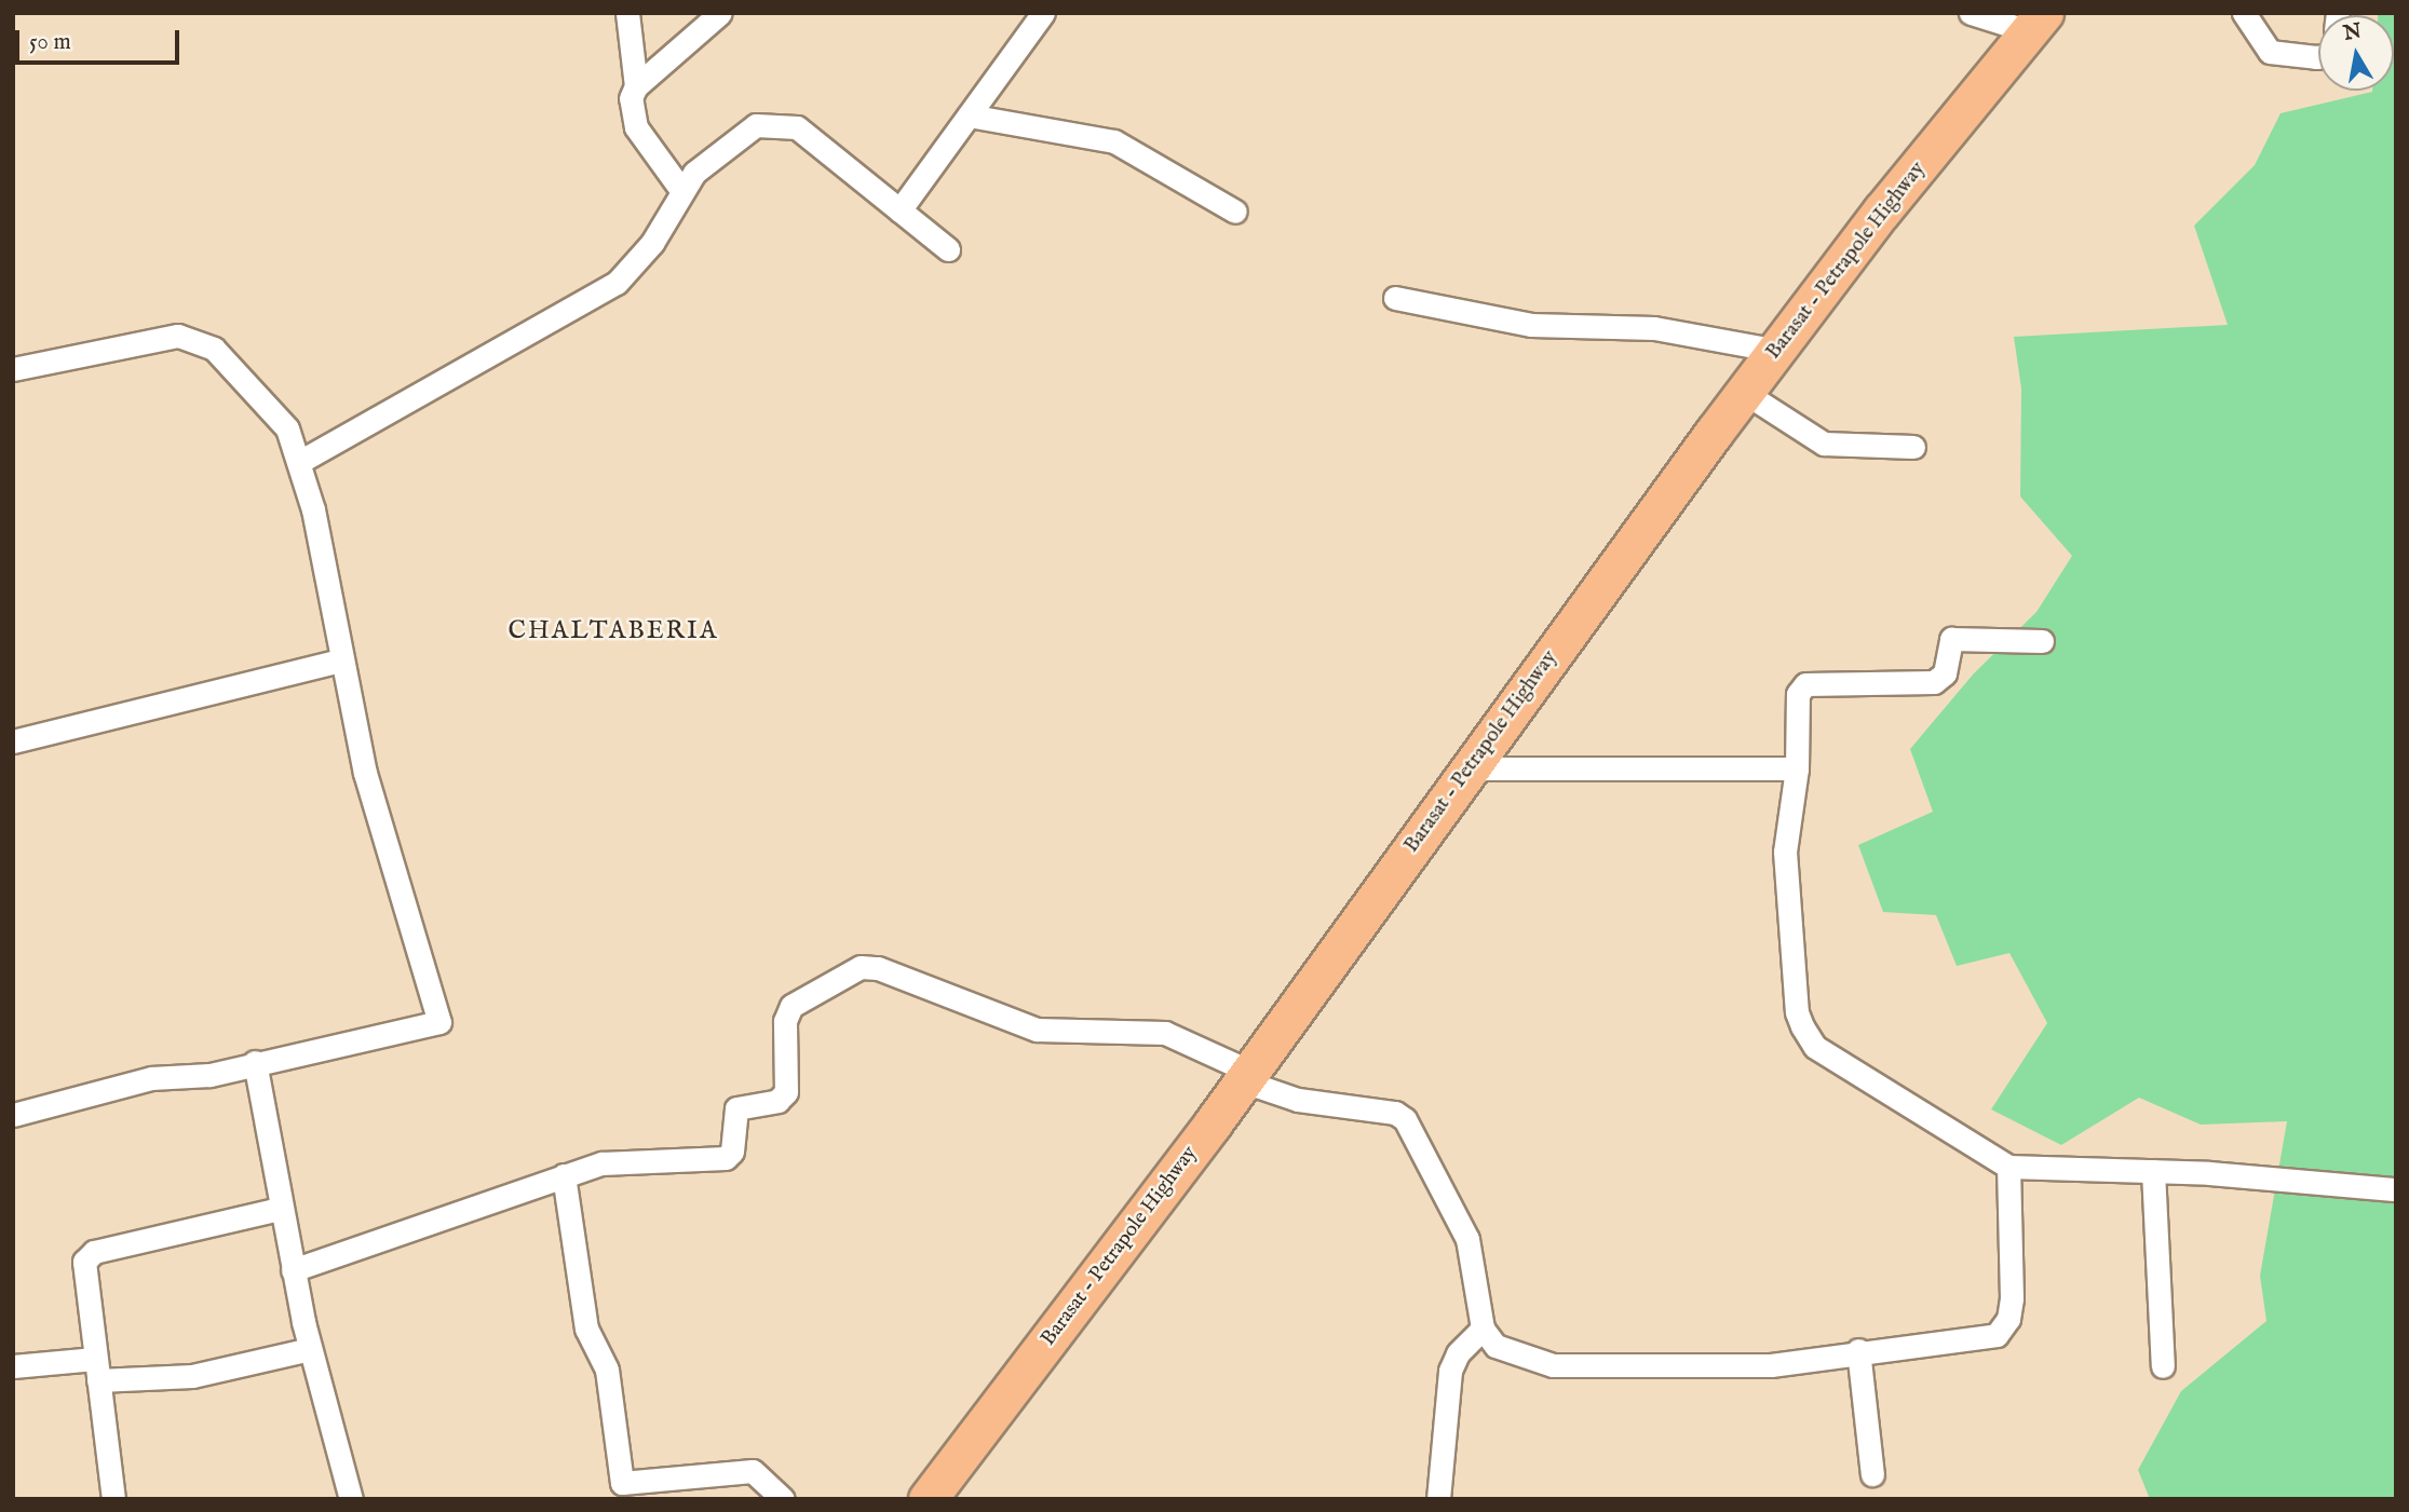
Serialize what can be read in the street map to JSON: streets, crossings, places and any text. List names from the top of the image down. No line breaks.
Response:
{"streets":{"highway":["Barasat - Petrapole Highway"]},"districts":["CHALTABERIA"],"scale_bar":"50 m","north":"top"}
